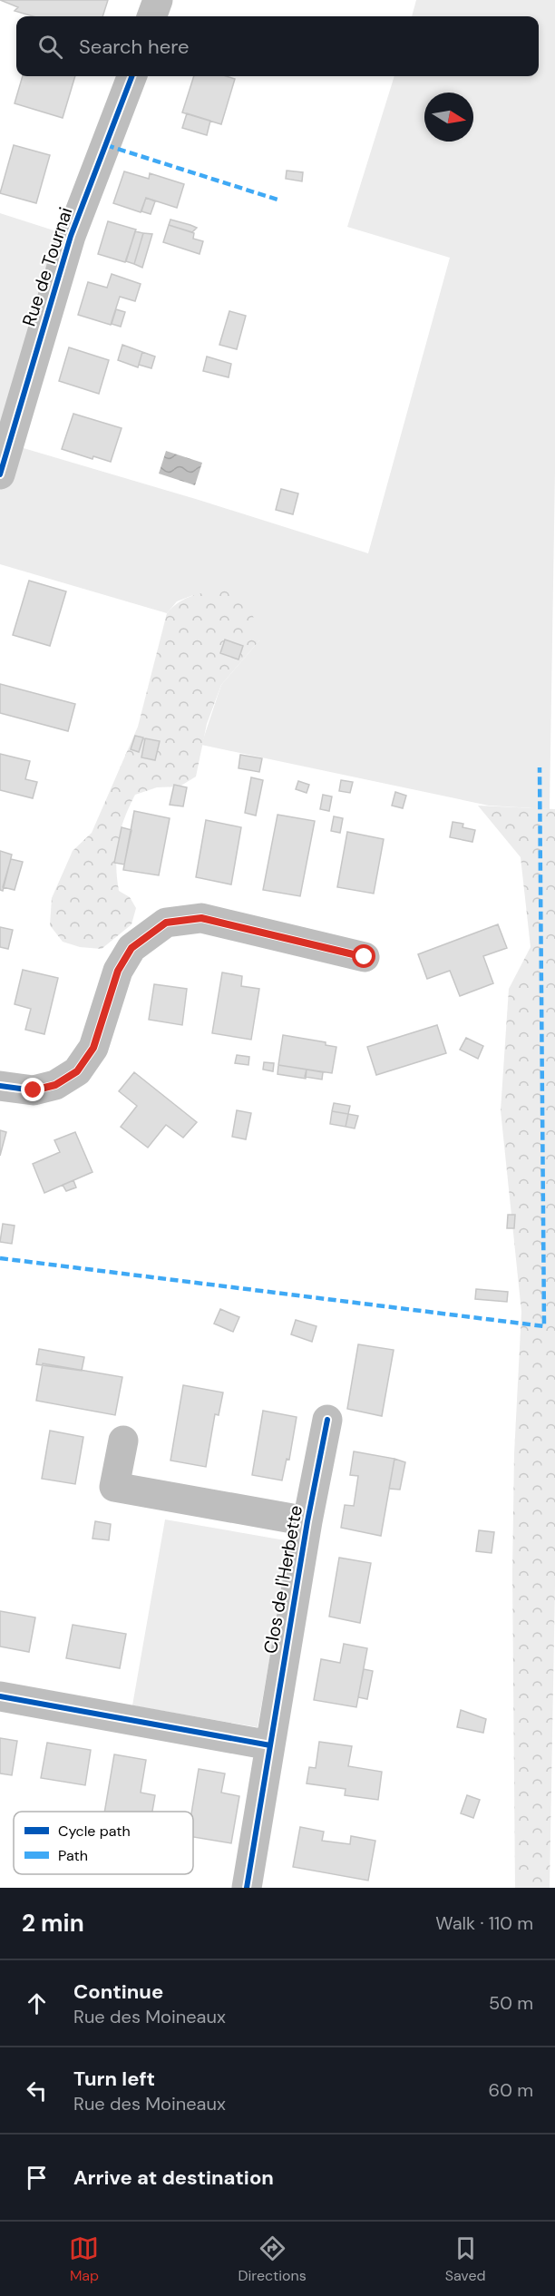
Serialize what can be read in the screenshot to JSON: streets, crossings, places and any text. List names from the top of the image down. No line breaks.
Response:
{"streets":{"street":["Rue de Tournai","Clos de l'Herbette"]},"legend":["Cycle path","Path"],"north":"right","page":{"search":"Search here","heading":["2 min","Walk · 110 m"],"list":[["Continue","Rue des Moineaux","50 m"],["Turn left","Rue des Moineaux","60 m"],"Arrive at destination"],"nav":["Map","Directions","Saved"]}}
